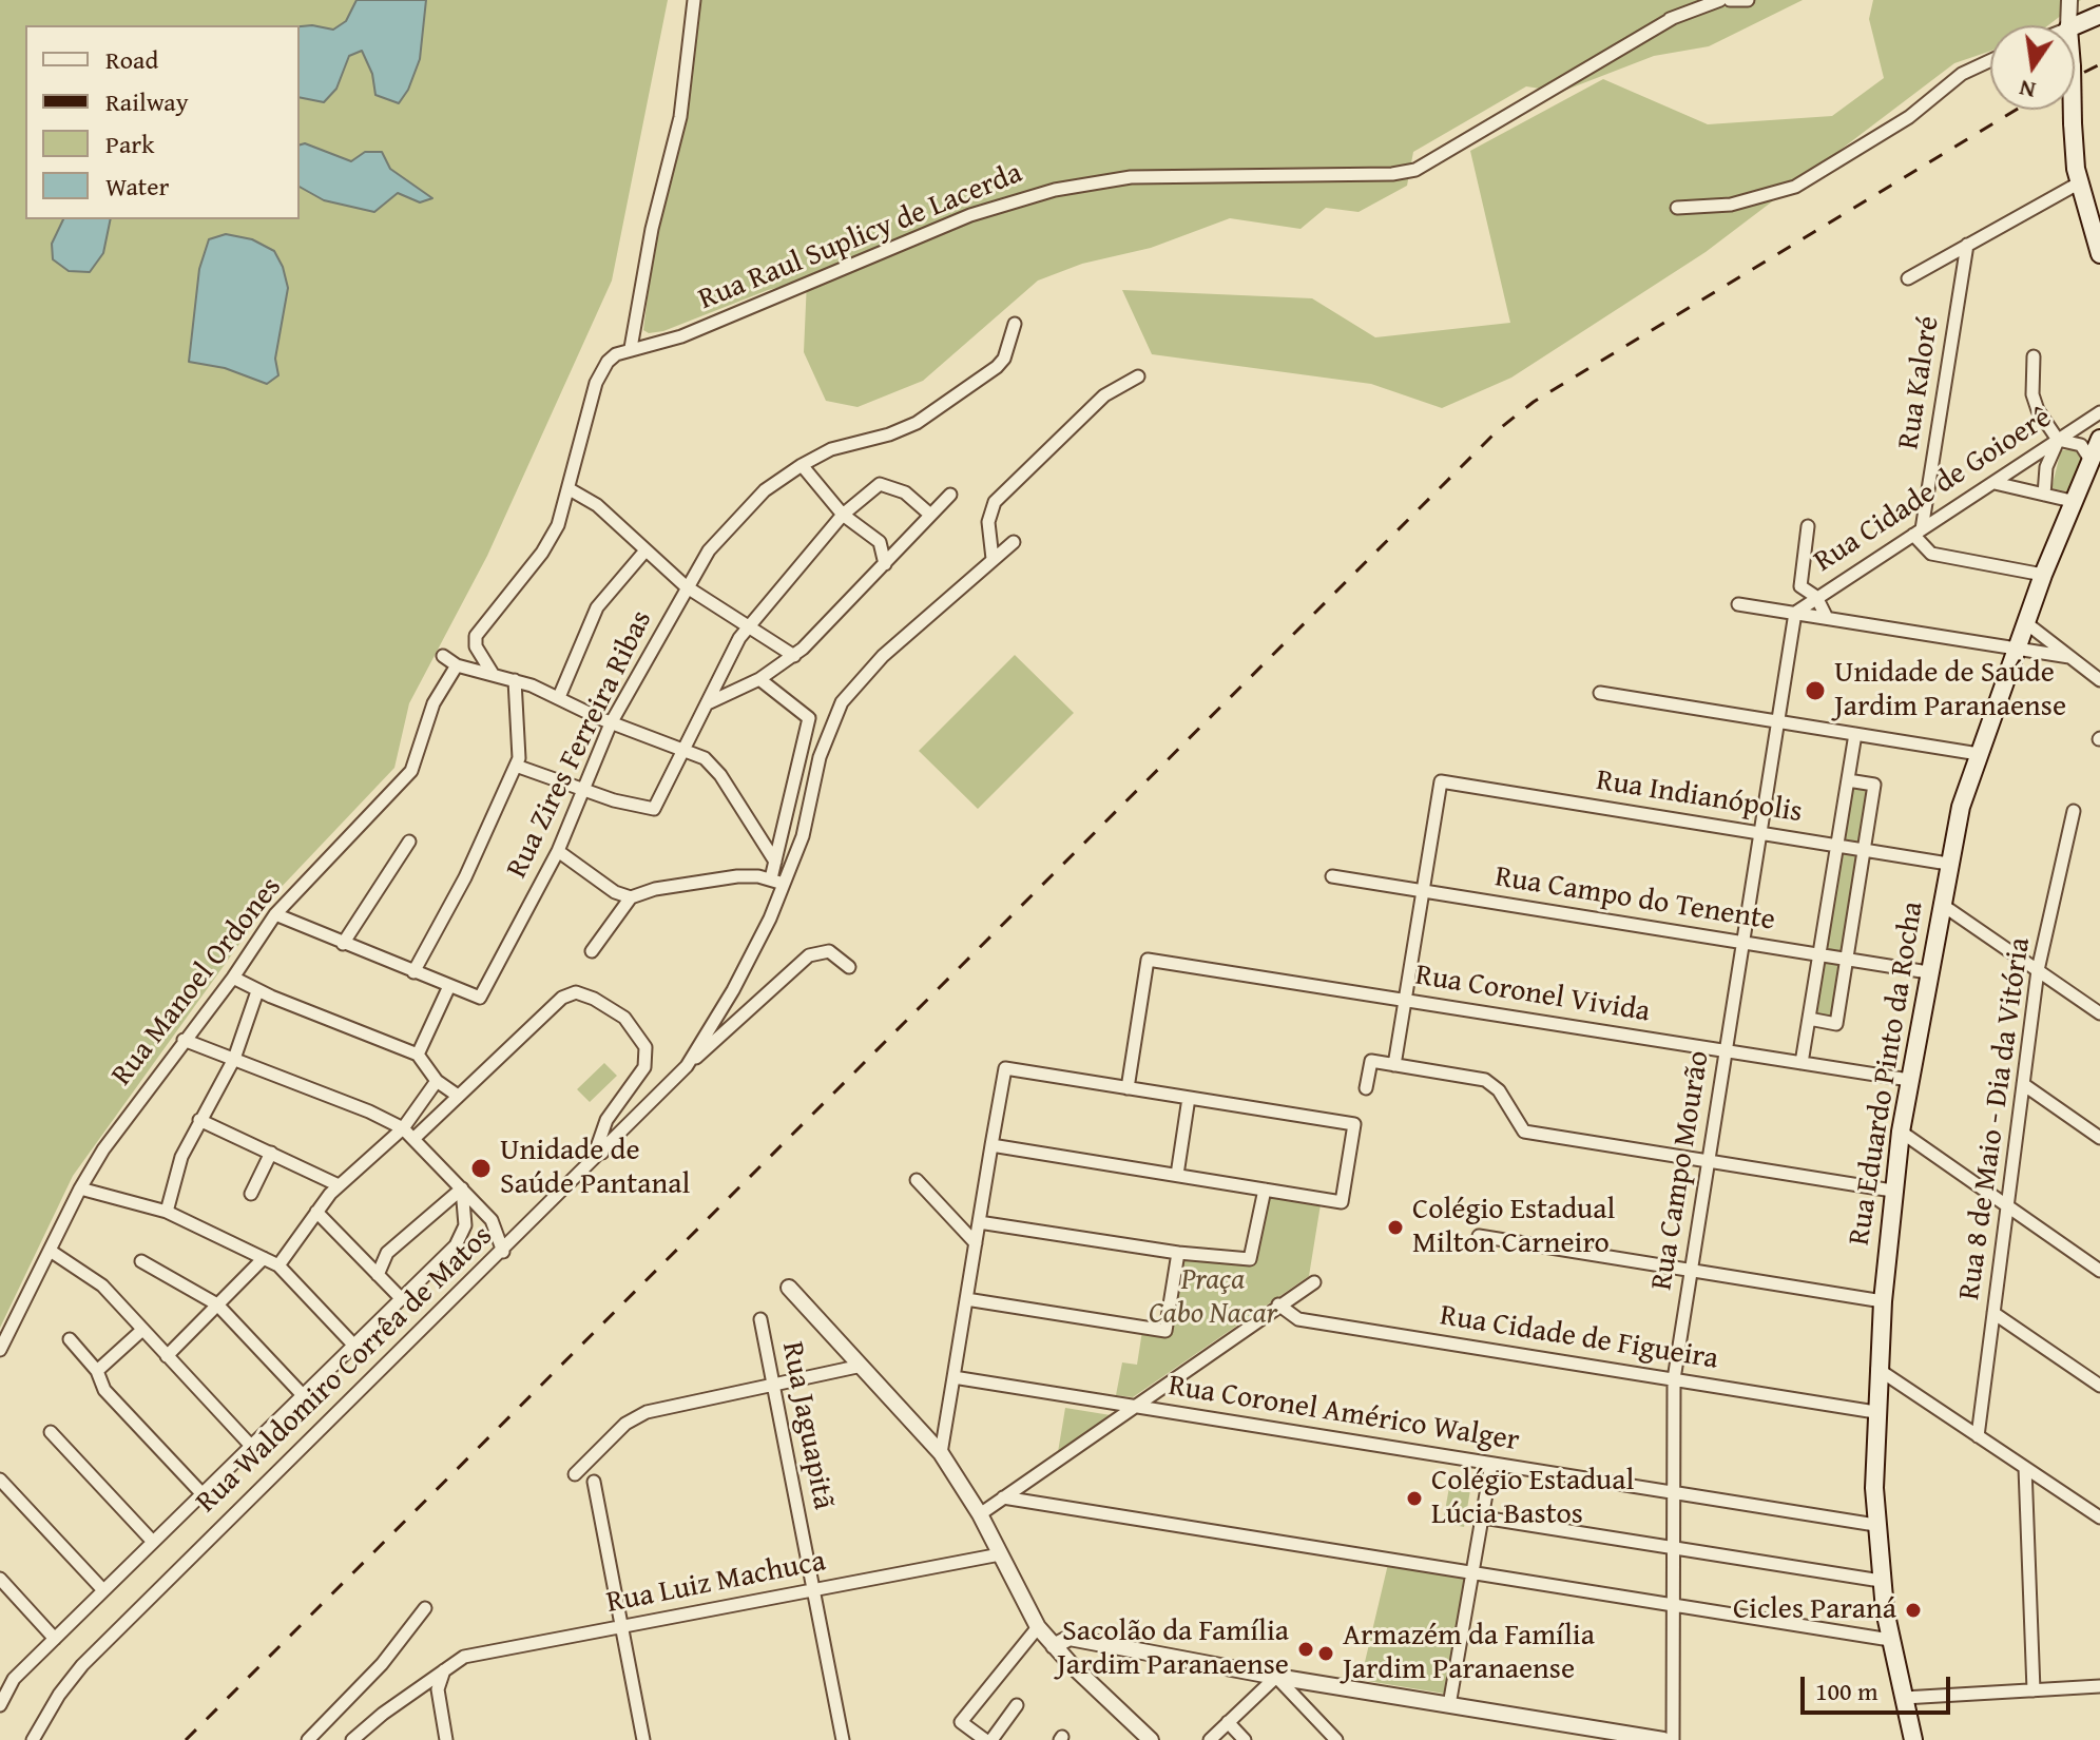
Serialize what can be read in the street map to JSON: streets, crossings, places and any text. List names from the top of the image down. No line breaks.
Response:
{"streets":{"main road":["Rua Eduardo Pinto da Rocha"],"street":["Rua Raul Suplicy de Lacerda","Rua Kaloré","Rua Cidade de Goioerê","Rua Zires Ferreira Ribas","Rua Indianópolis","Rua Campo do Tenente","Rua Manoel Ordones","Rua Coronel Vivida","Rua 8 de Maio - Dia da Vitória","Rua Campo Mourão","Rua Cidade de Figueira","Rua Waldomiro Corrêa de Matos","Rua Coronel Américo Walger","Rua Jaguapitã","Rua Luiz Machuca"]},"crossings":[["Rua Kaloré","Rua Cidade de Goioerê"],["Rua Cidade de Goioerê","Rua Campo Mourão"],["Rua Indianópolis","Rua Campo do Tenente"],["Rua Indianópolis","Rua Eduardo Pinto da Rocha"],["Rua Indianópolis","Rua Campo Mourão"],["Rua Campo do Tenente","Rua Eduardo Pinto da Rocha"],["Rua Campo do Tenente","Rua Campo Mourão"],["Rua Coronel Vivida","Rua Eduardo Pinto da Rocha"],["Rua Coronel Vivida","Rua Campo Mourão"],["Rua Eduardo Pinto da Rocha","Rua Cidade de Figueira"],["Rua Eduardo Pinto da Rocha","Rua Coronel Américo Walger"],["Rua Campo Mourão","Rua Cidade de Figueira"],["Rua Campo Mourão","Rua Coronel Américo Walger"],["Rua Jaguapitã","Rua Luiz Machuca"]],"parks":["Praça Cabo Nacar"],"places":["Unidade de Saúde Jardim Paranaense","Unidade de Saúde Pantanal","Colégio Estadual Milton Carneiro","Colégio Estadual Lúcia Bastos","Cicles Paraná","Sacolão da Família Jardim Paranaense","Armazém da Família Jardim Paranaense"],"legend":["Road","Railway","Park","Water"],"scale_bar":"100 m","north":"bottom"}
